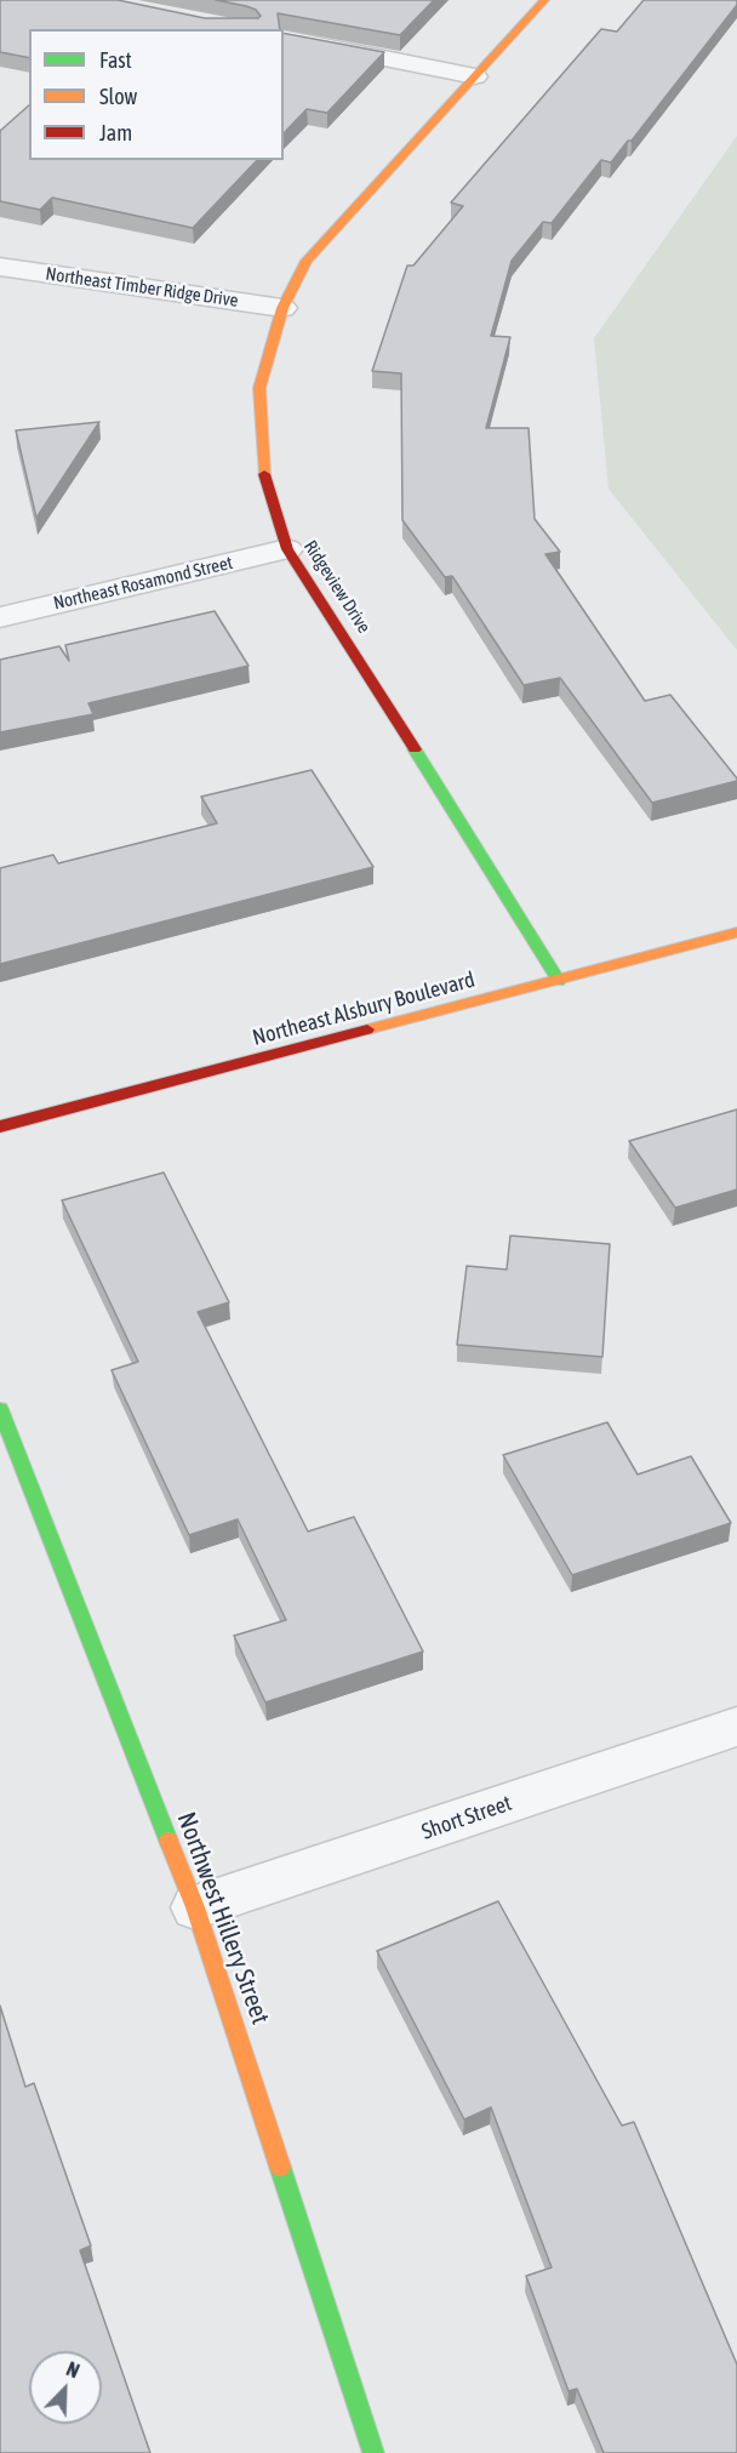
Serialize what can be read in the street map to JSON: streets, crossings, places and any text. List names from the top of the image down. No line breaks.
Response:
{"streets":{"street":["Northeast Timber Ridge Drive","Northeast Rosamond Street","Ridgeview Drive","Northeast Alsbury Boulevard","Short Street","Northwest Hillery Street"]},"crossings":[["Northeast Timber Ridge Drive","Ridgeview Drive"],["Northeast Rosamond Street","Ridgeview Drive"],["Ridgeview Drive","Northeast Alsbury Boulevard"],["Short Street","Northwest Hillery Street"]],"legend":["Fast","Slow","Jam"],"north":"top right"}
